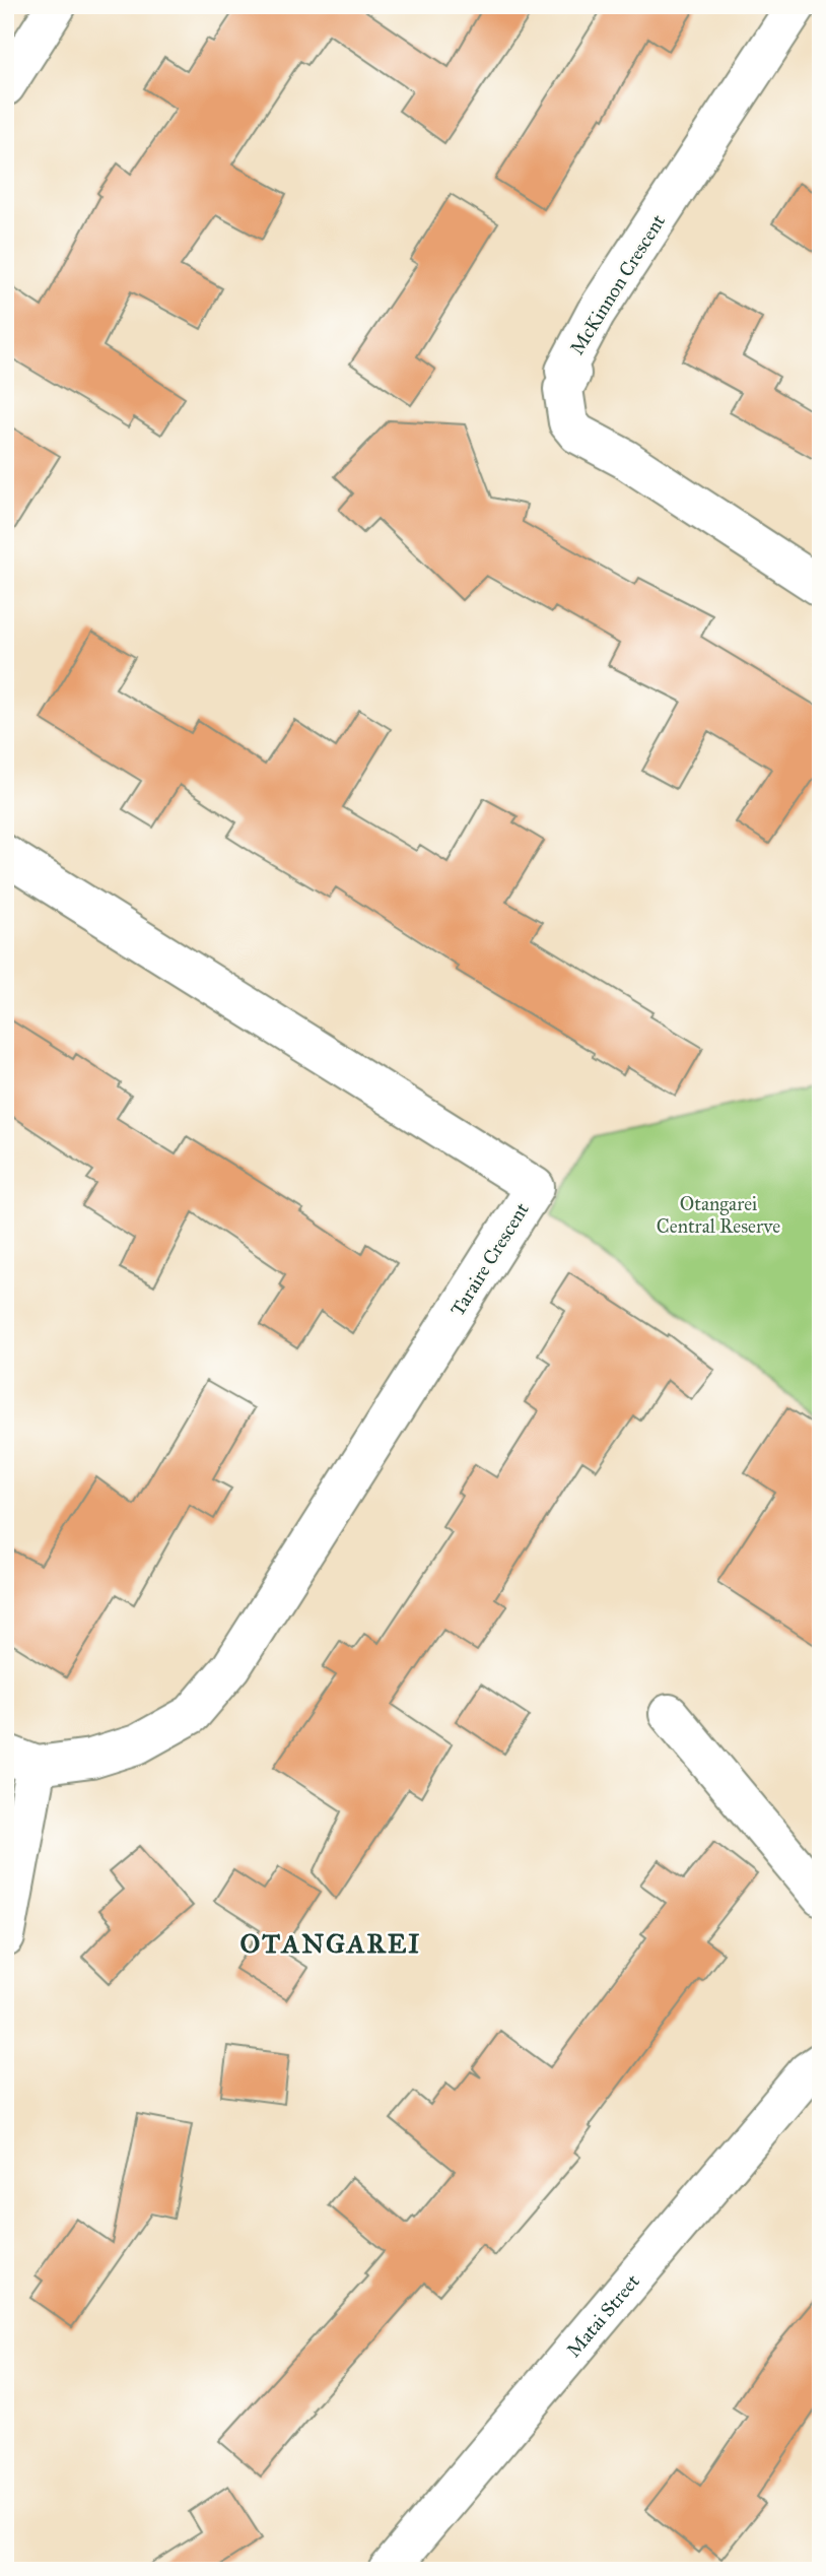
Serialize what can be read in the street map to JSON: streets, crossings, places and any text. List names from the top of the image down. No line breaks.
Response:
{"streets":{"street":["McKinnon Crescent","Taraire Crescent","Matai Street"]},"districts":["OTANGAREI"],"parks":["Otangarei Central Reserve"]}
